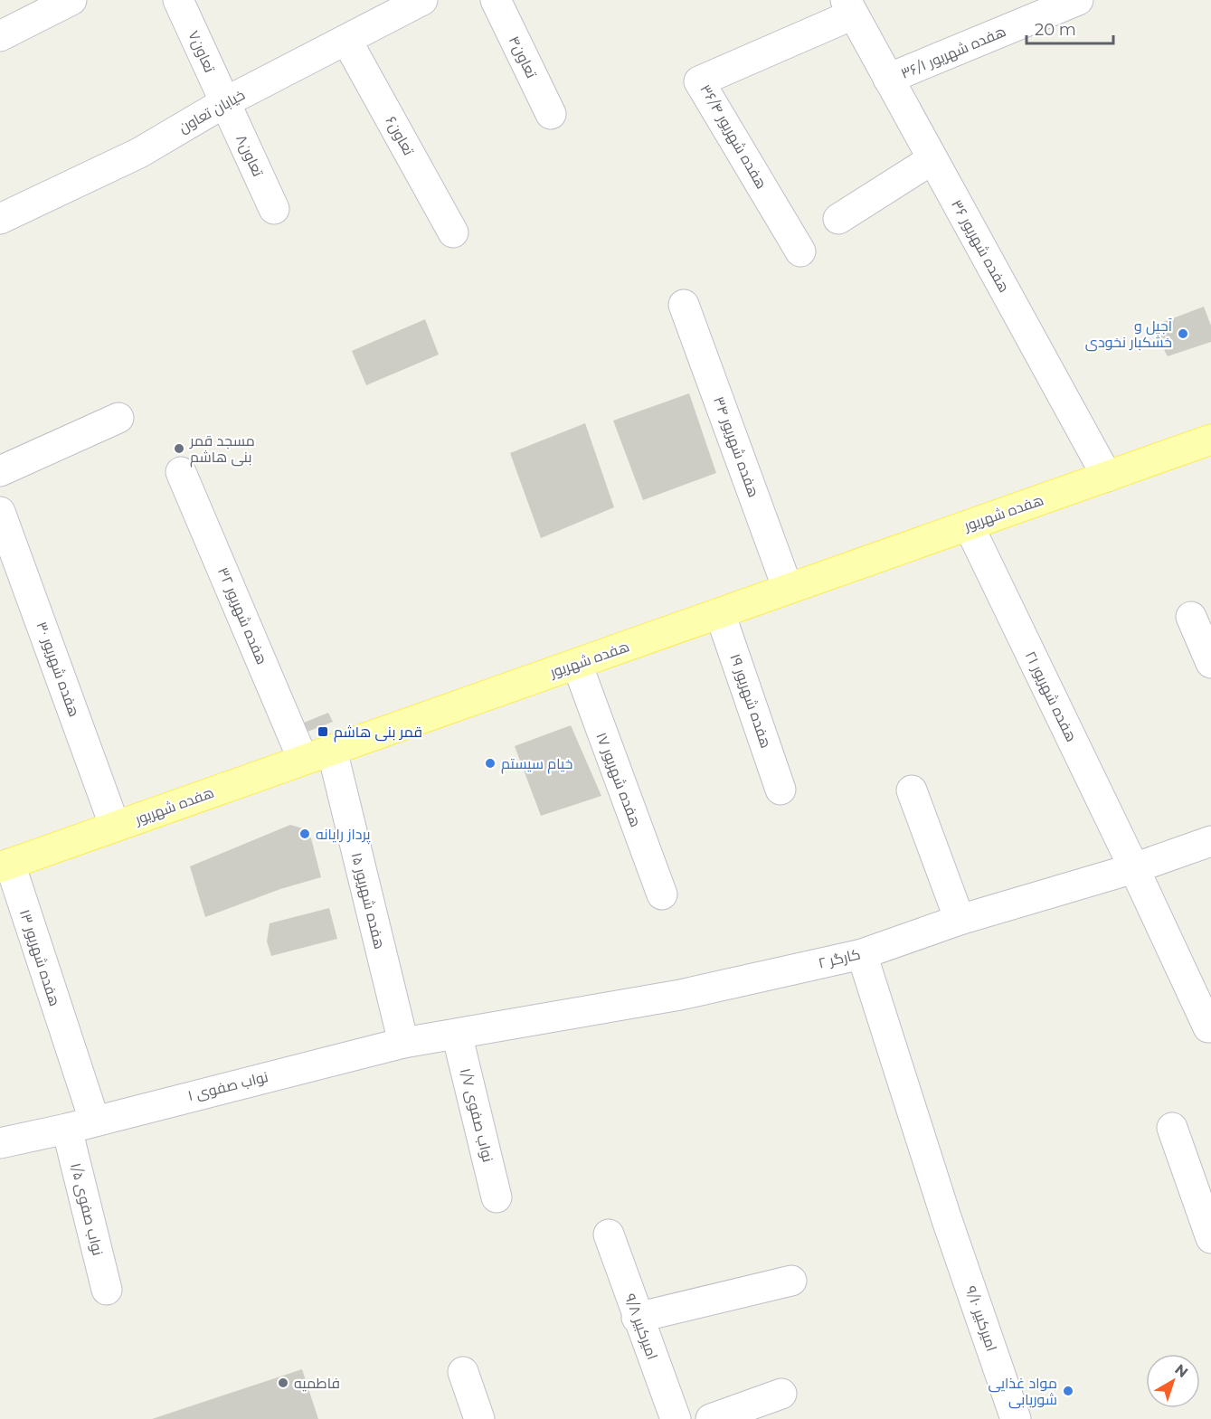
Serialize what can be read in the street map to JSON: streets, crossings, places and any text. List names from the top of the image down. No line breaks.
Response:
{"streets":{"main road":["هفده شهریور"],"street":["تعاون۷","هفده شهریور ۳۶/۱","تعاون۴","خیابان تعاون","تعاون۶","هفده شهریور ۳۶/۴","تعاون۸","هفده شهریور ۳۶","هفده شهریور ۳۴","هفده شهریور ۳۲","هفده شهریور ۳۰","هفده شهریور ۲۱","هفده شهریور ۱۹","هفده شهریور ۱۷","هفده شهریور ۱۵","هفده شهریور ۱۳","کارگر ۲","نواب صفوی ۱","نواب صفوی ۱/۷","نواب صفوی ۱/۵","امیرکبیر ۹/۱۰","امیرکبیر ۹/۸"]},"crossings":[["تعاون۷","خیابان تعاون"],["تعاون۷","تعاون۸"],["هفده شهریور ۳۶/۱","هفده شهریور ۳۶"],["خیابان تعاون","تعاون۶"],["خیابان تعاون","تعاون۸"],["هفده شهریور ۳۶/۴","هفده شهریور ۳۶"],["هفده شهریور ۳۶","هفده شهریور"],["هفده شهریور ۳۴","هفده شهریور"],["هفده شهریور","هفده شهریور ۳۲"],["هفده شهریور","هفده شهریور ۳۰"],["هفده شهریور","هفده شهریور ۲۱"],["هفده شهریور","هفده شهریور ۱۹"],["هفده شهریور","هفده شهریور ۱۷"],["هفده شهریور","هفده شهریور ۱۵"],["هفده شهریور","هفده شهریور ۱۳"],["هفده شهریور ۲۱","کارگر ۲"],["هفده شهریور ۱۵","نواب صفوی ۱"],["هفده شهریور ۱۳","نواب صفوی ۱"],["هفده شهریور ۱۳","نواب صفوی ۱/۵"],["کارگر ۲","نواب صفوی ۱"],["کارگر ۲","نواب صفوی ۱/۷"],["کارگر ۲","امیرکبیر ۹/۱۰"],["نواب صفوی ۱","نواب صفوی ۱/۷"],["نواب صفوی ۱","نواب صفوی ۱/۵"]],"places":{"other":["آجیل و خشکبار نخودی","مسجد قمر بنی هاشم","خیام سیستم","پرداز رایانه","فاطمیه","مواد غذایی شوریابی"],"transit":["قمر بنی هاشم"]},"scale_bar":"20 m","north":"top right"}
